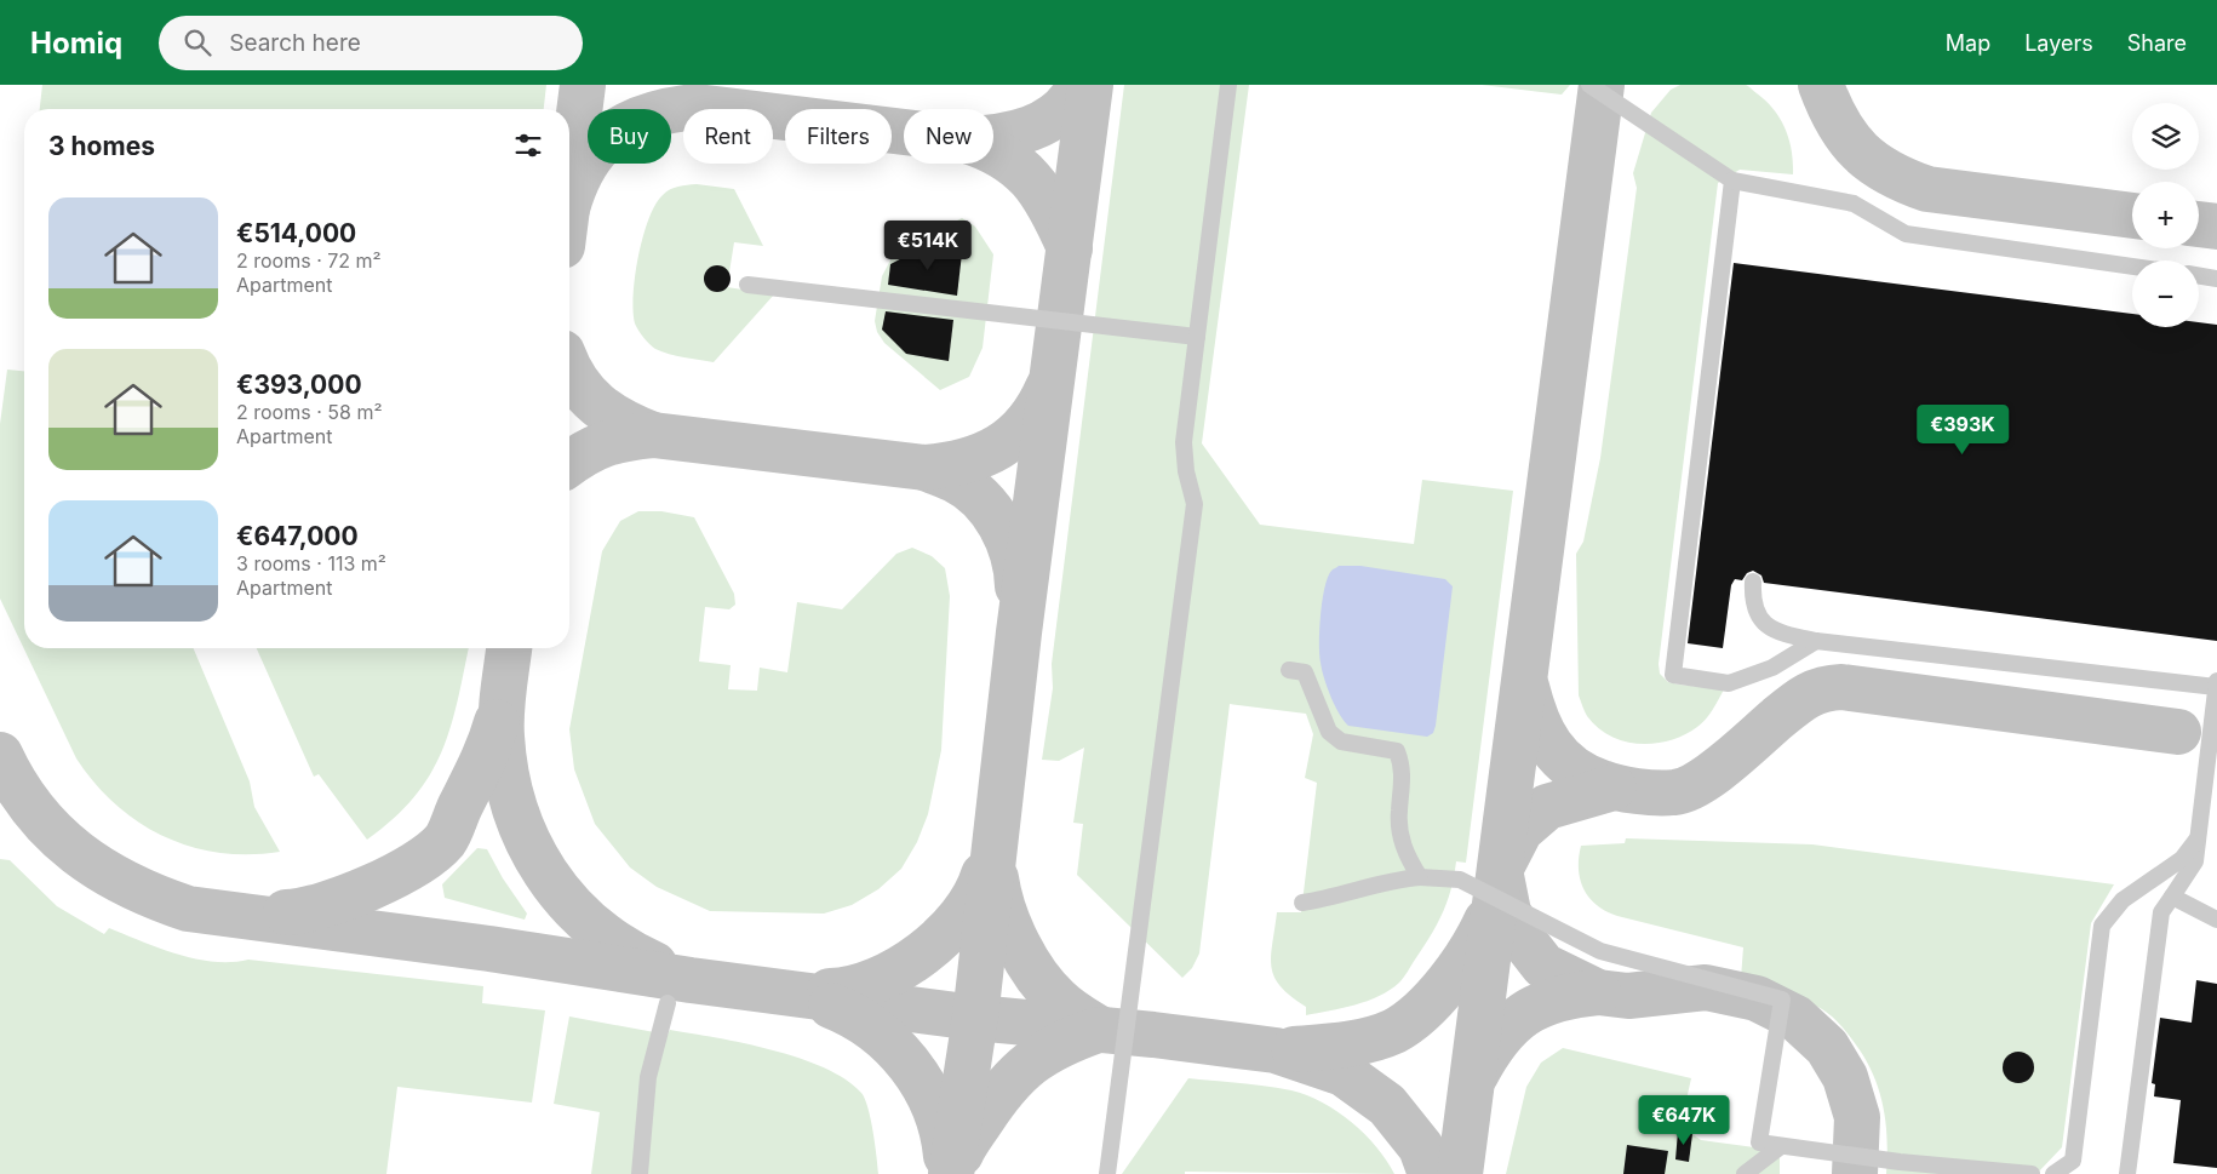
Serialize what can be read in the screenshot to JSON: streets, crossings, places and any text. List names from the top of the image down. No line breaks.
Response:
{"page":{"header":"Homiq","search":"Search here","nav":["Map","Layers","Share"],"map_buttons":["+","−"],"chip":["Buy","Rent","Filters","New"],"heading":"3 homes","list":[{"name":"€514,000","note":"2 rooms · 72 m² · Apartment"},{"name":"€393,000","note":"2 rooms · 58 m² · Apartment"},{"name":"€647,000","note":"3 rooms · 113 m² · Apartment"}],"price":["€514K","€393K","€647K"]}}
